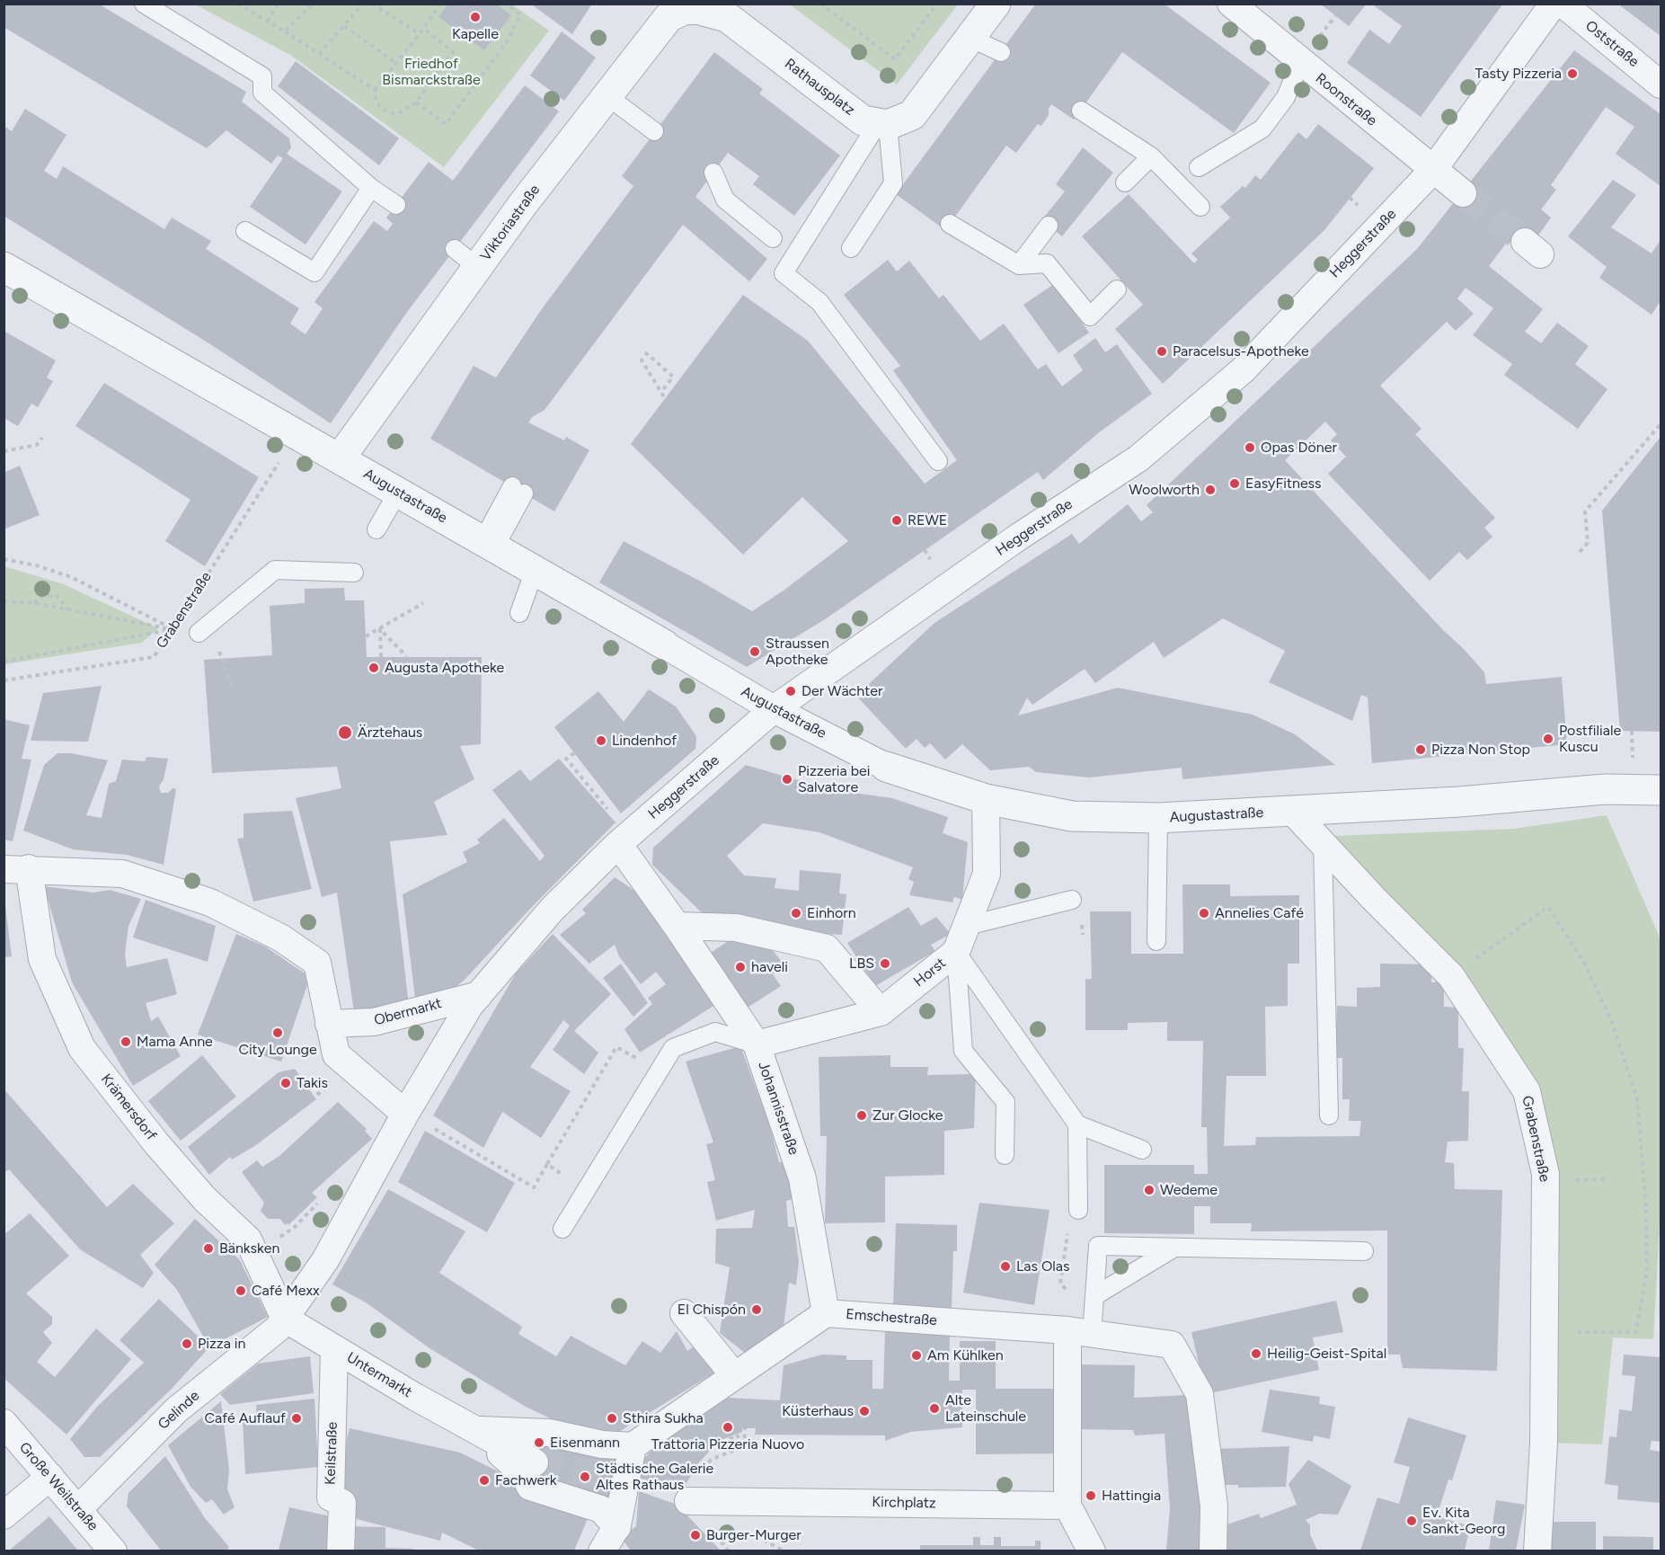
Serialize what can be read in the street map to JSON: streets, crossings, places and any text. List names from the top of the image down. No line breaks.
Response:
{"streets":{"street":["Oststraße","Rathausplatz","Roonstraße","Viktoriastraße","Heggerstraße","Augustastraße","Grabenstraße","Horst","Obermarkt","Krämersdorf","Johannisstraße","Emschestraße","Untermarkt","Gelinde","Keilstraße","Große Weilstraße","Kirchplatz"]},"crossings":[["Rathausplatz","Viktoriastraße"],["Roonstraße","Heggerstraße"],["Viktoriastraße","Augustastraße"],["Heggerstraße","Augustastraße"],["Heggerstraße","Obermarkt"],["Heggerstraße","Johannisstraße"],["Augustastraße","Grabenstraße"],["Augustastraße","Horst"],["Horst","Johannisstraße"],["Obermarkt","Krämersdorf"],["Obermarkt","Untermarkt"],["Obermarkt","Gelinde"],["Krämersdorf","Untermarkt"],["Krämersdorf","Gelinde"],["Johannisstraße","Emschestraße"],["Emschestraße","Untermarkt"],["Untermarkt","Gelinde"],["Untermarkt","Keilstraße"],["Gelinde","Große Weilstraße"]],"parks":["Friedhof Bismarckstraße"],"places":["Kapelle","Tasty Pizzeria","Paracelsus-Apotheke","Opas Döner","EasyFitness","Woolworth","REWE","Straussen Apotheke","Augusta Apotheke","Der Wächter","Ärztehaus","Postfiliale Kuscu","Lindenhof","Pizza Non Stop","Pizzeria bei Salvatore","Einhorn","Annelies Café","LBS","haveli","City Lounge","Mama Anne","Takis","Zur Glocke","Wedeme","Bänksken","Las Olas","Café Mexx","El Chispón","Pizza in","Heilig-Geist-Spital","Am Kühlken","Alte Lateinschule","Küsterhaus","Café Auflauf","Sthira Sukha","Trattoria Pizzeria Nuovo","Eisenmann","Städtische Galerie Altes Rathaus","Fachwerk","Hattingia","Ev. Kita Sankt-Georg","Burger-Murger"]}
